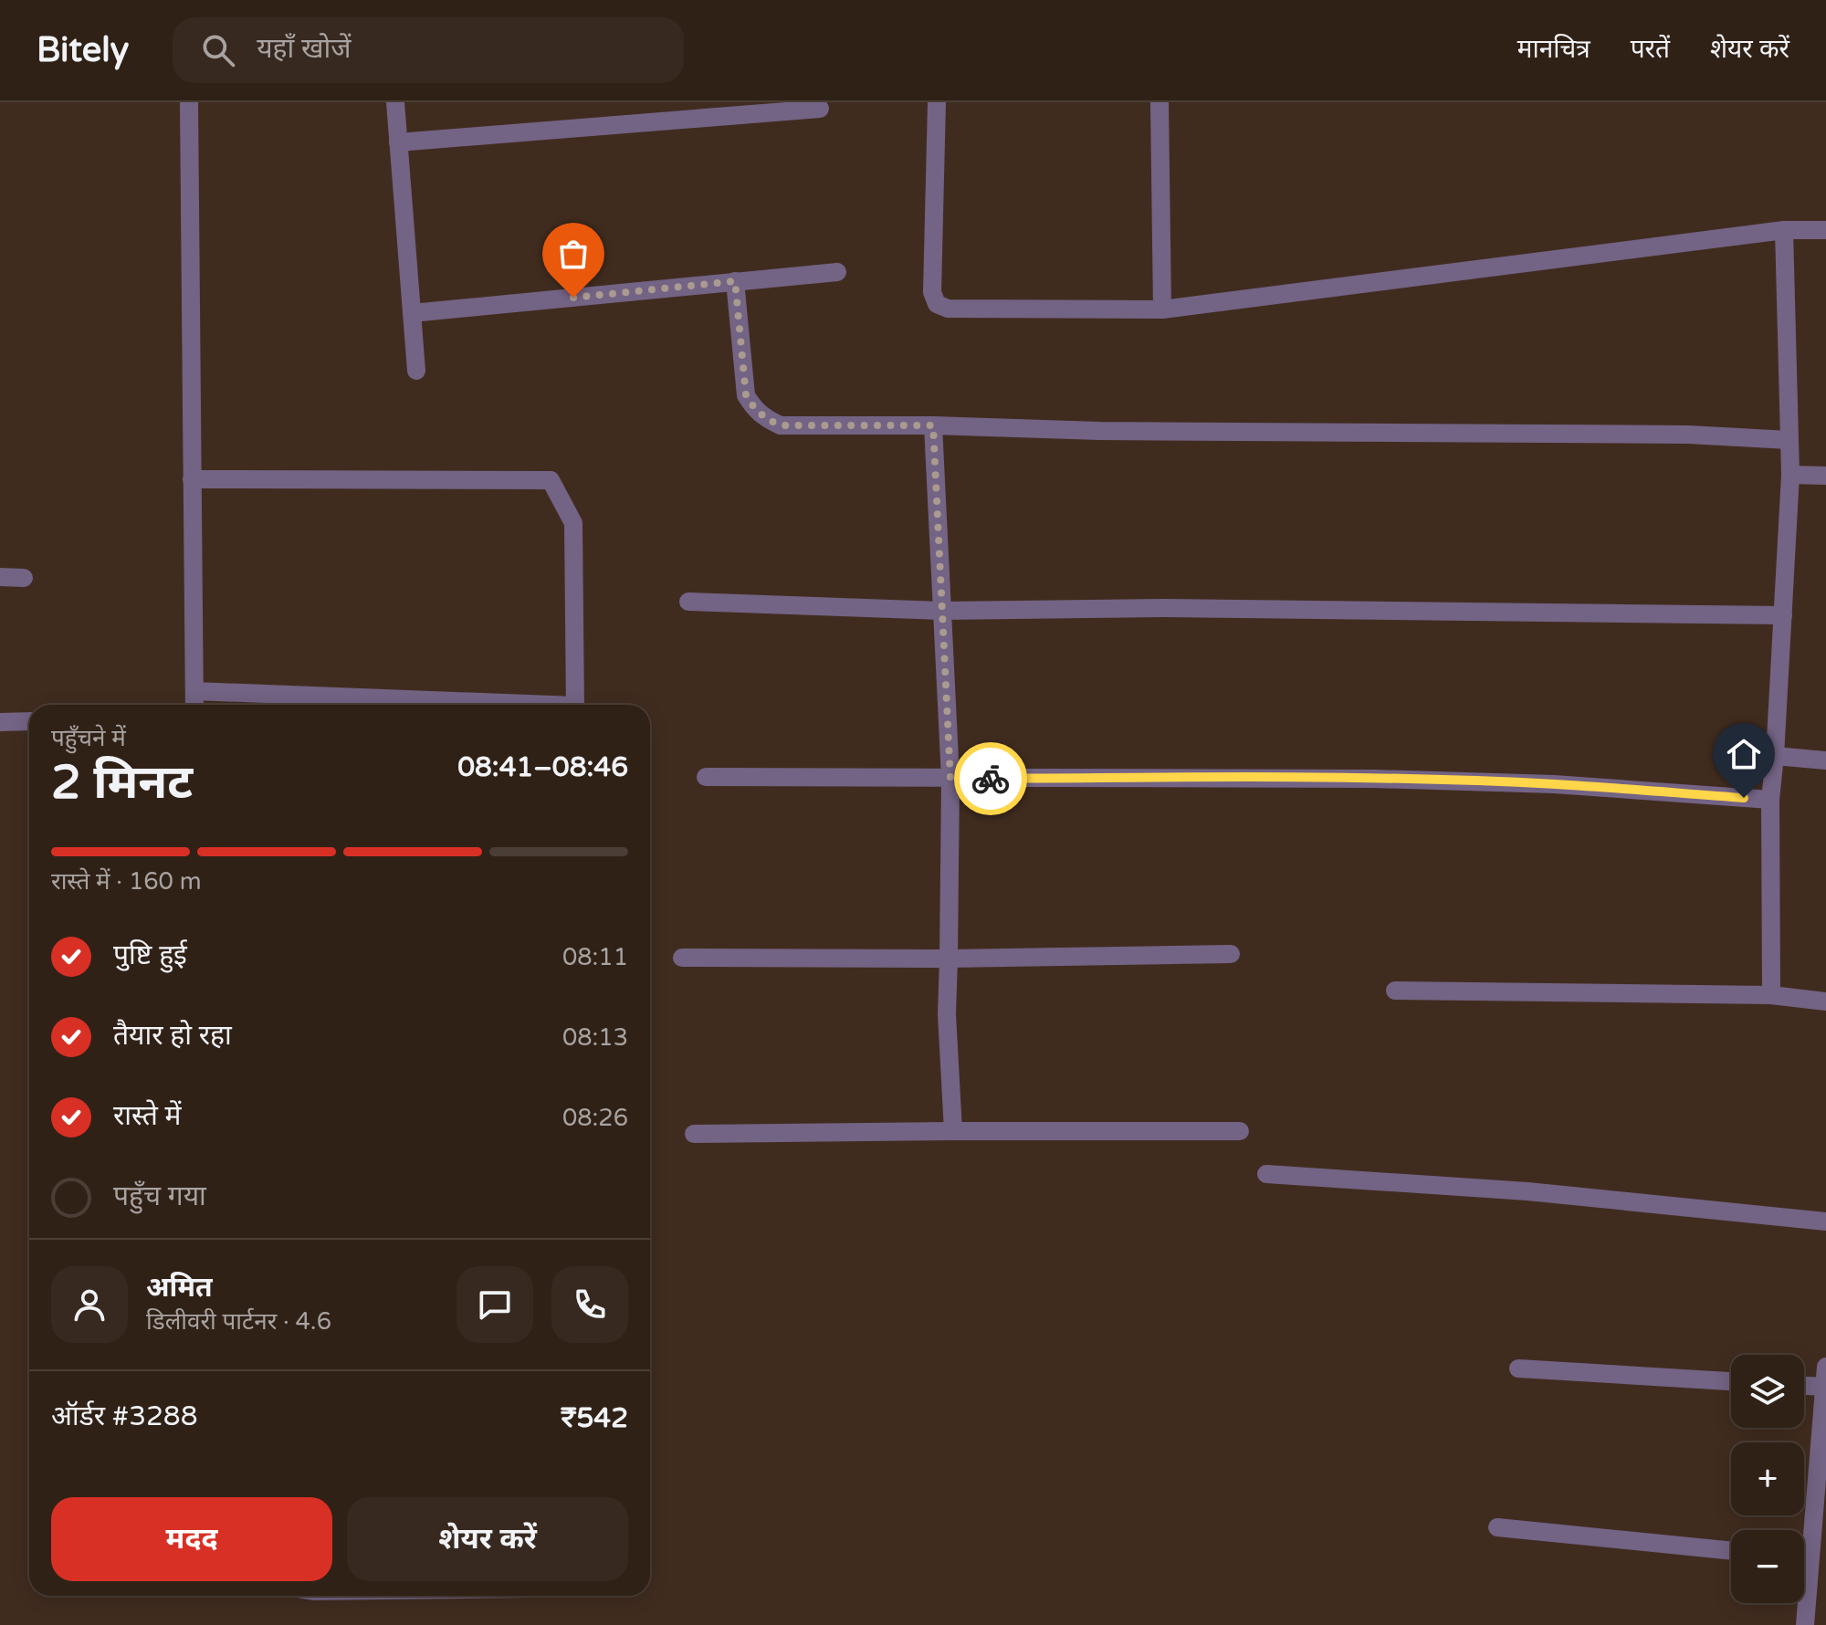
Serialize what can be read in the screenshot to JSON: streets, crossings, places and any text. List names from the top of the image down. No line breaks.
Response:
{"page":{"header":"Bitely","search":"यहाँ खोजें","nav":["मानचित्र","परतें","शेयर करें"],"heading":["2 मिनट","पहुँचने में","08:41–08:46"],"panel":["अमित","डिलीवरी पार्टनर · 4.6","ऑर्डर #3288","₹542"],"bar":"रास्ते में · 160 m","list":[["पुष्टि हुई","08:11"],["तैयार हो रहा","08:13"],["रास्ते में","08:26"],"पहुँच गया"],"map_buttons":["+","−"],"buttons":["मदद","शेयर करें"]}}
